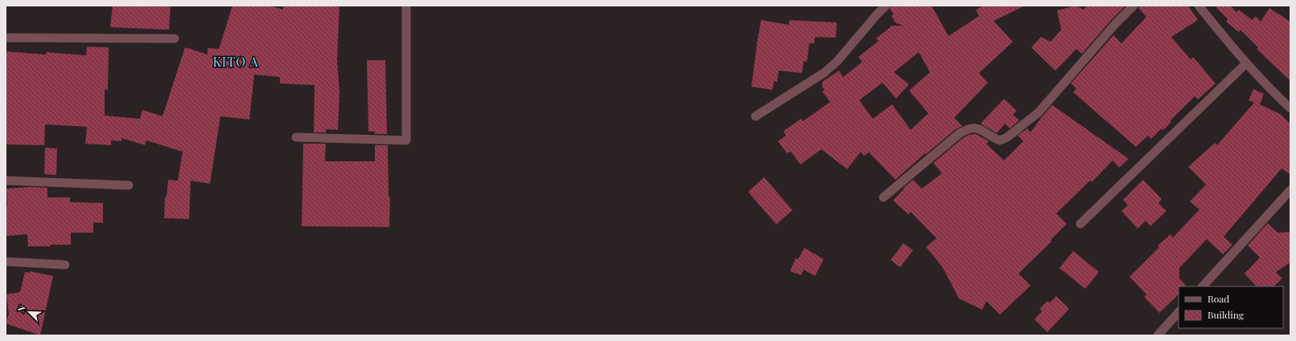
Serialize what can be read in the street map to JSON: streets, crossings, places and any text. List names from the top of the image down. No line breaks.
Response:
{"districts":["KITO A"],"legend":["Road","Building"],"north":"top left"}
